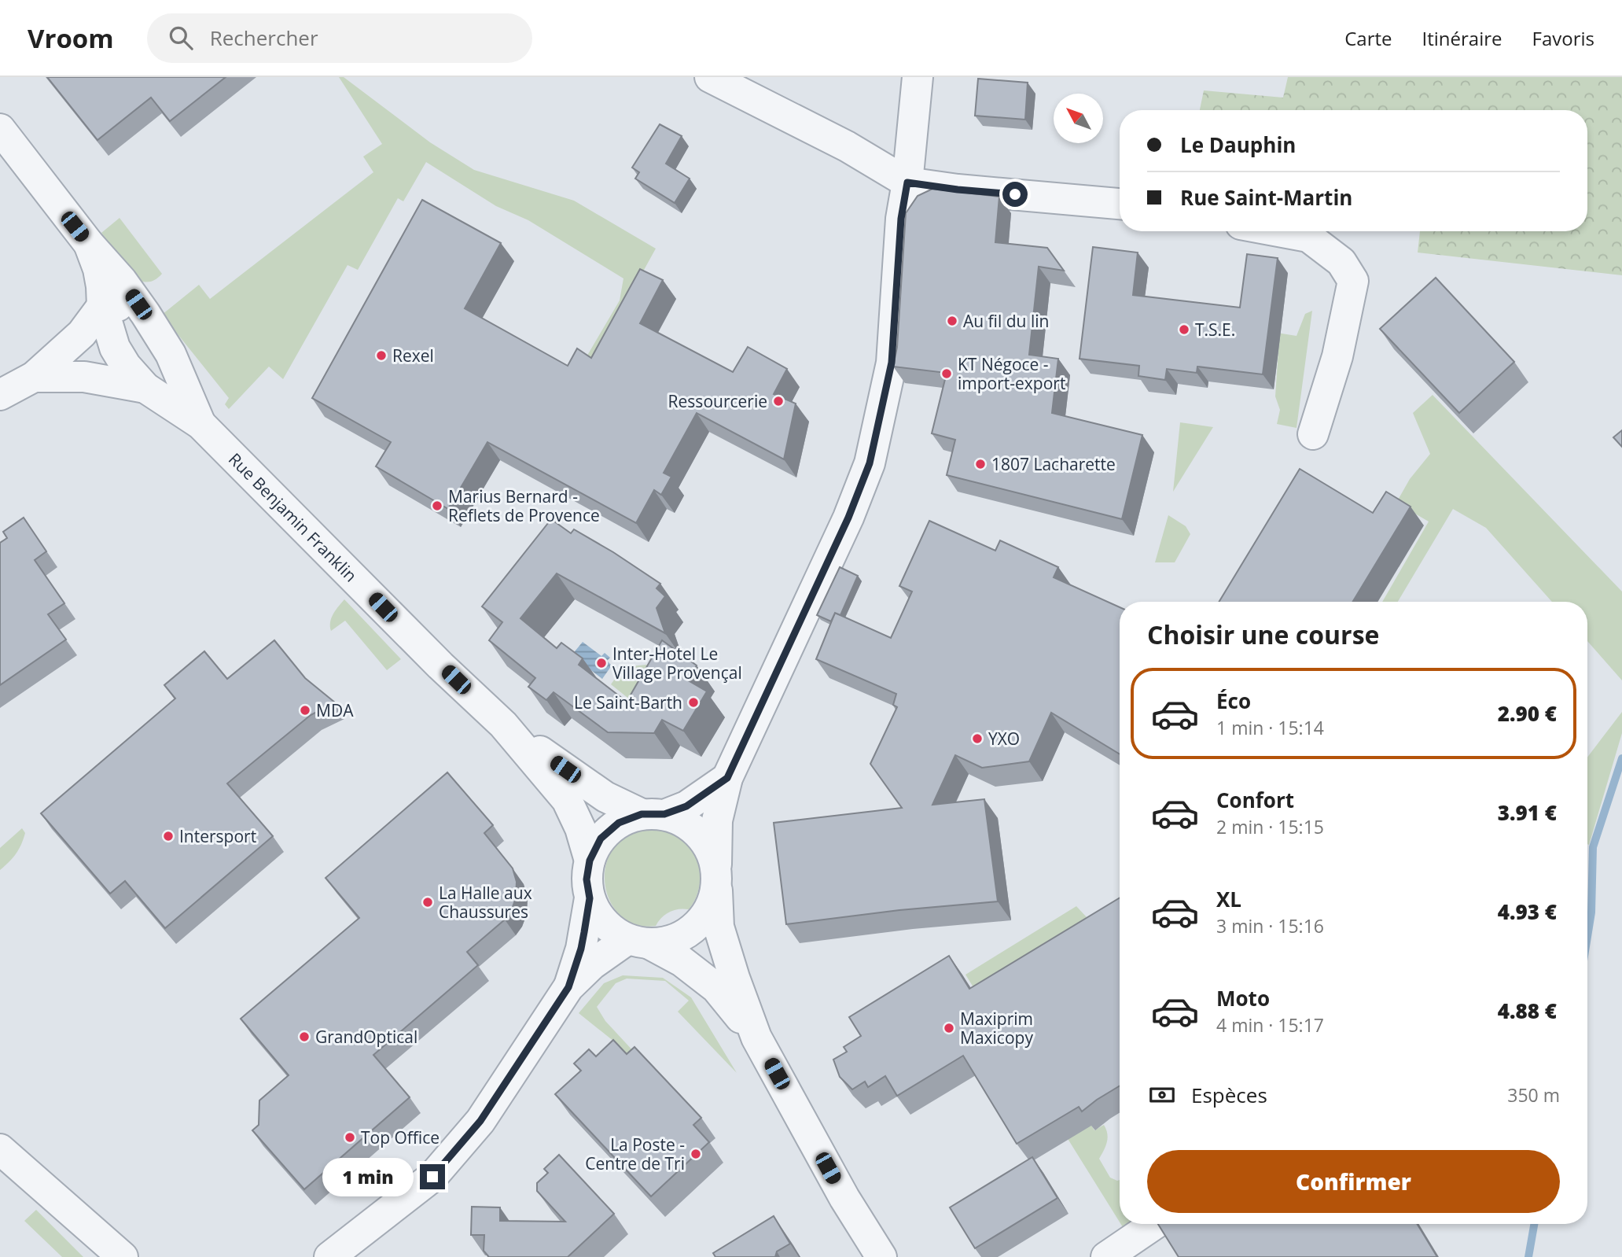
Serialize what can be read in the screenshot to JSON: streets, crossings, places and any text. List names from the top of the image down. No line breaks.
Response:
{"streets":{"street":["Rue Benjamin Franklin"]},"places":["Au fil du lin","T.S.E.","Rexel","KT Négoce - import-export","Ressourcerie","1807 Lacharette","Marius Bernard - Reflets de Provence","Inter-Hotel Le Village Provençal","Le Saint-Barth","MDA","YXO","Intersport","La Halle aux Chaussures","Maxiprim Maxicopy","GrandOptical","Top Office","La Poste - Centre de Tri"],"north":"top left","page":{"header":"Vroom","search":"Rechercher","nav":["Carte","Itinéraire","Favoris"],"banner":["Le Dauphin","Rue Saint-Martin"],"heading":"Choisir une course","list":[{"name":"Éco","note":"1 min · 15:14","value":"2.90 €"},{"name":"Confort","note":"2 min · 15:15","value":"3.91 €"},{"name":"XL","note":"3 min · 15:16","value":"4.93 €"},{"name":"Moto","note":"4 min · 15:17","value":"4.88 €"}],"pay":["Espèces","350 m"],"buttons":"Confirmer","bubble":"1 min"}}
